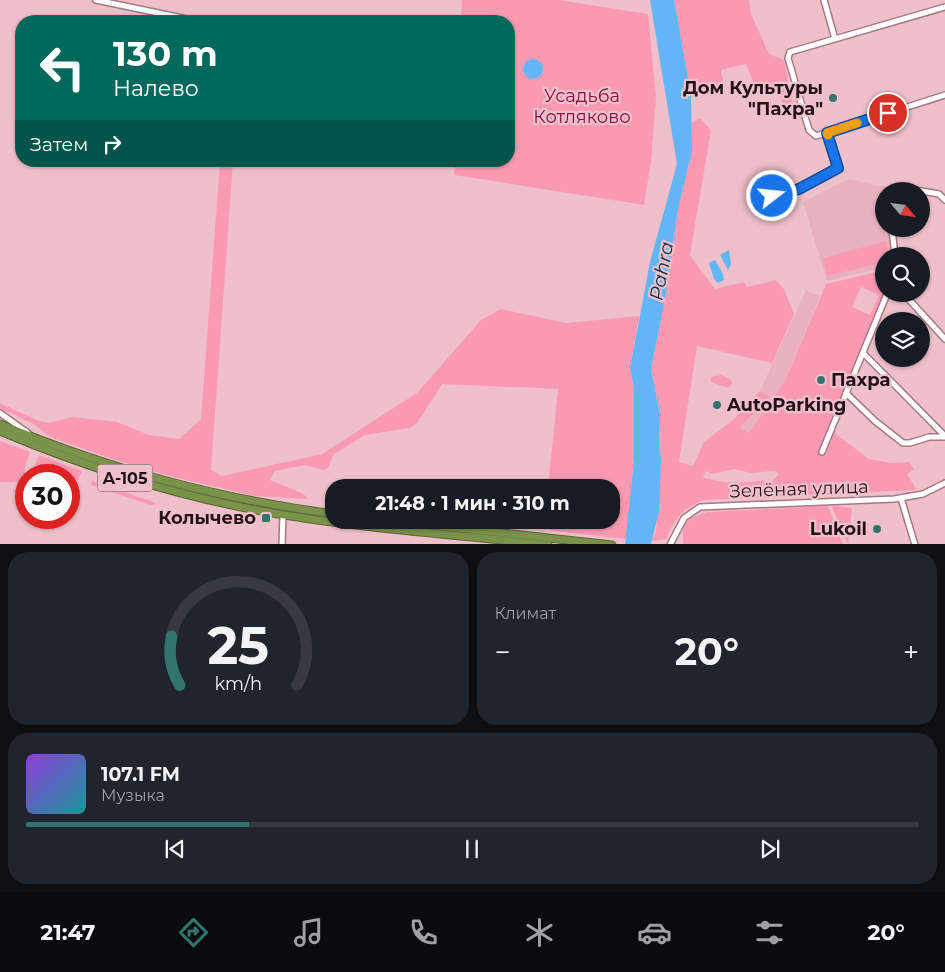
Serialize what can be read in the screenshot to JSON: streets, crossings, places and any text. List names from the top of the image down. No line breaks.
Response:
{"streets":{"highway":["А-105"],"street":["Зелёная улица"]},"water":["Pahra"],"parks":["Усадьба Котляково"],"places":{"other":["Дом Культуры \"Пахра\"","Пахра","AutoParking","Lukoil"],"transit":["Колычево"]},"north":"bottom right","page":{"turn":["130 m","Налево"],"then":"Затем","limit":"30","trip":"21:48 · 1 мин · 310 m","tile":"Климат","heat":["−","20°","+"],"song":["107.1 FM","Музыка"],"tabs":["21:47","20°"],"gauge":["25","km/h"]}}
